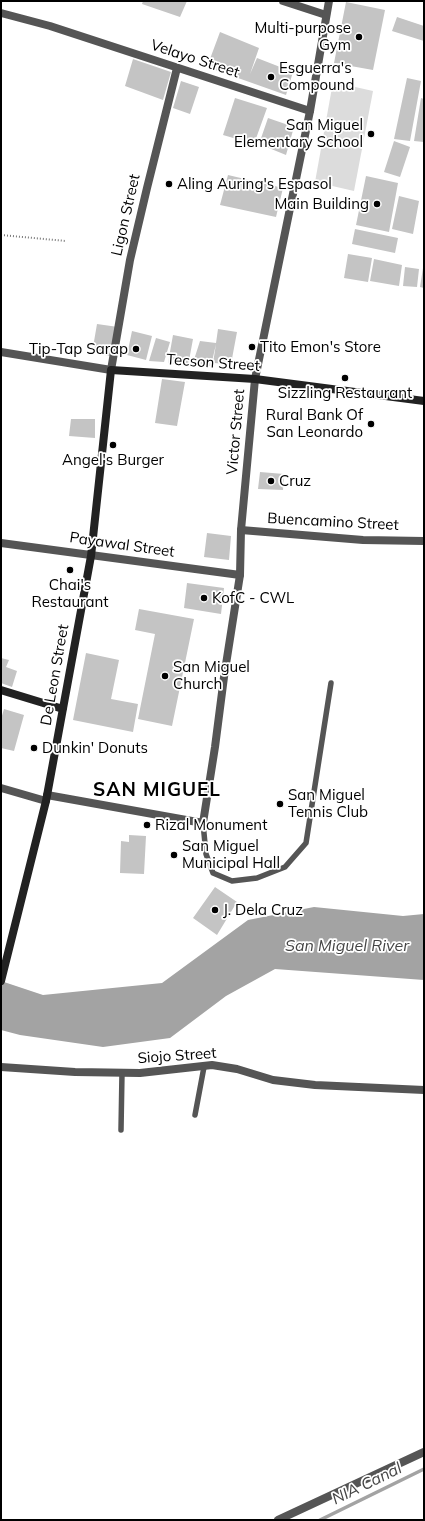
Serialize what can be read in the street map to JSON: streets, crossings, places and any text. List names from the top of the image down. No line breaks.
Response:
{"streets":{"main road":["Tecson Street","De Leon Street"],"street":["Velayo Street","Ligon Street","Victor Street","Buencamino Street","Payawal Street","Siojo Street"]},"crossings":[["Velayo Street","Ligon Street"],["Velayo Street","Victor Street"],["Ligon Street","Tecson Street"],["Ligon Street","De Leon Street"],["Tecson Street","Victor Street"],["Tecson Street","De Leon Street"],["Victor Street","Buencamino Street"],["Victor Street","Payawal Street"],["Payawal Street","De Leon Street"]],"districts":["SAN MIGUEL"],"water":["San Miguel River","NIA Canal"],"places":["Multi-purpose Gym","Esguerra's Compound","San Miguel Elementary School","Aling Auring's Espasol","Main Building","Tito Emon's Store","Tip-Tap Sarap","Sizzling Restaurant","Rural Bank Of San Leonardo","Angel's Burger","Cruz","Chai's Restaurant","KofC - CWL","San Miguel Church","Dunkin' Donuts","San Miguel Tennis Club","Rizal Monument","San Miguel Municipal Hall","J. Dela Cruz"]}
